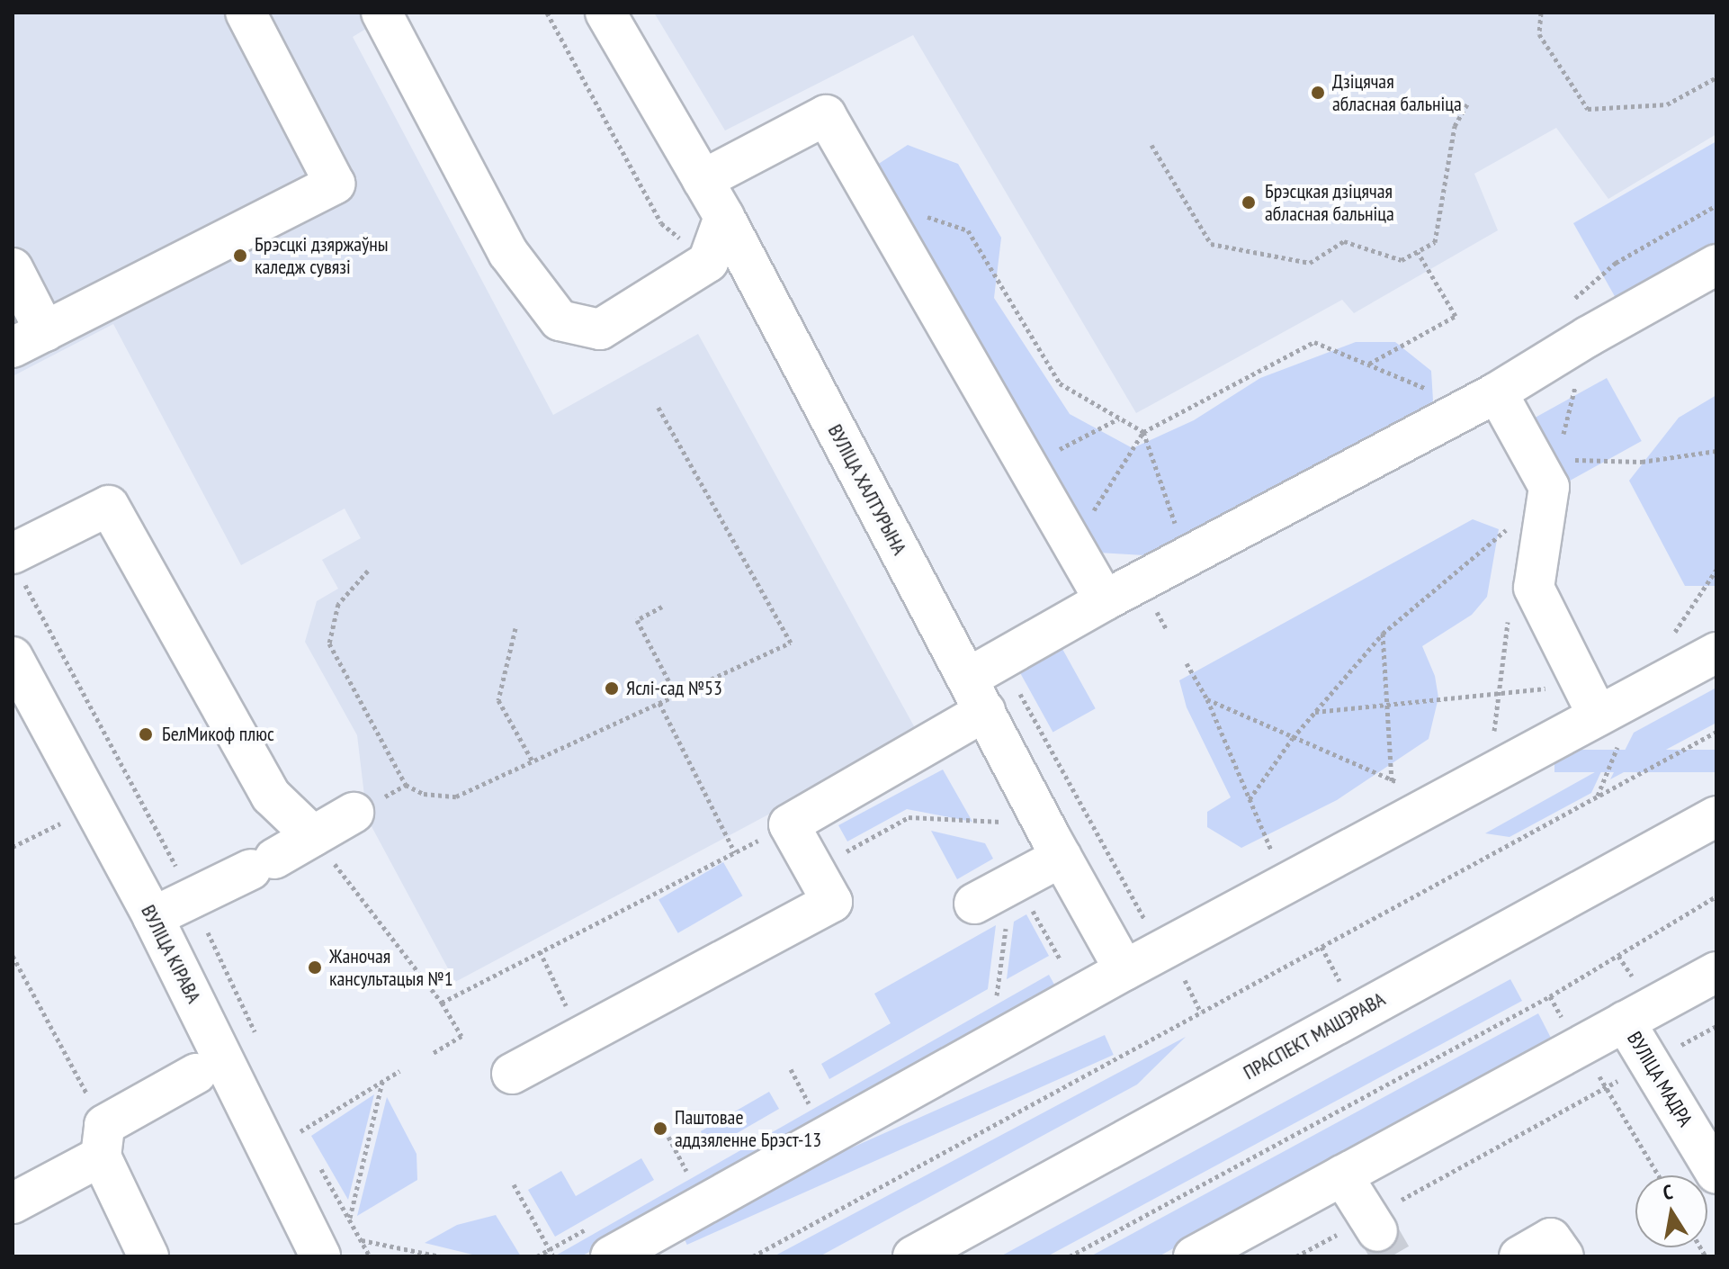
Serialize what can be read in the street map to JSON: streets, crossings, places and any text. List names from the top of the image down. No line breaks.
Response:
{"streets":{"street":["ВУЛІЦА ХАЛТУРЫНА","ВУЛІЦА КІРАВА","ПРАСПЕКТ МАШЭРАВА","ВУЛІЦА МАДРА"]},"places":["Дзіцячая абласная бальніца","Брэсцкая дзіцячая абласная бальніца","Брэсцкі дзяржаўны каледж сувязі","Яслі-сад №53","БелМикоф плюс","Жаночая кансультацыя №1","Паштовае аддзяленне Брэст-13"],"north":"top"}
